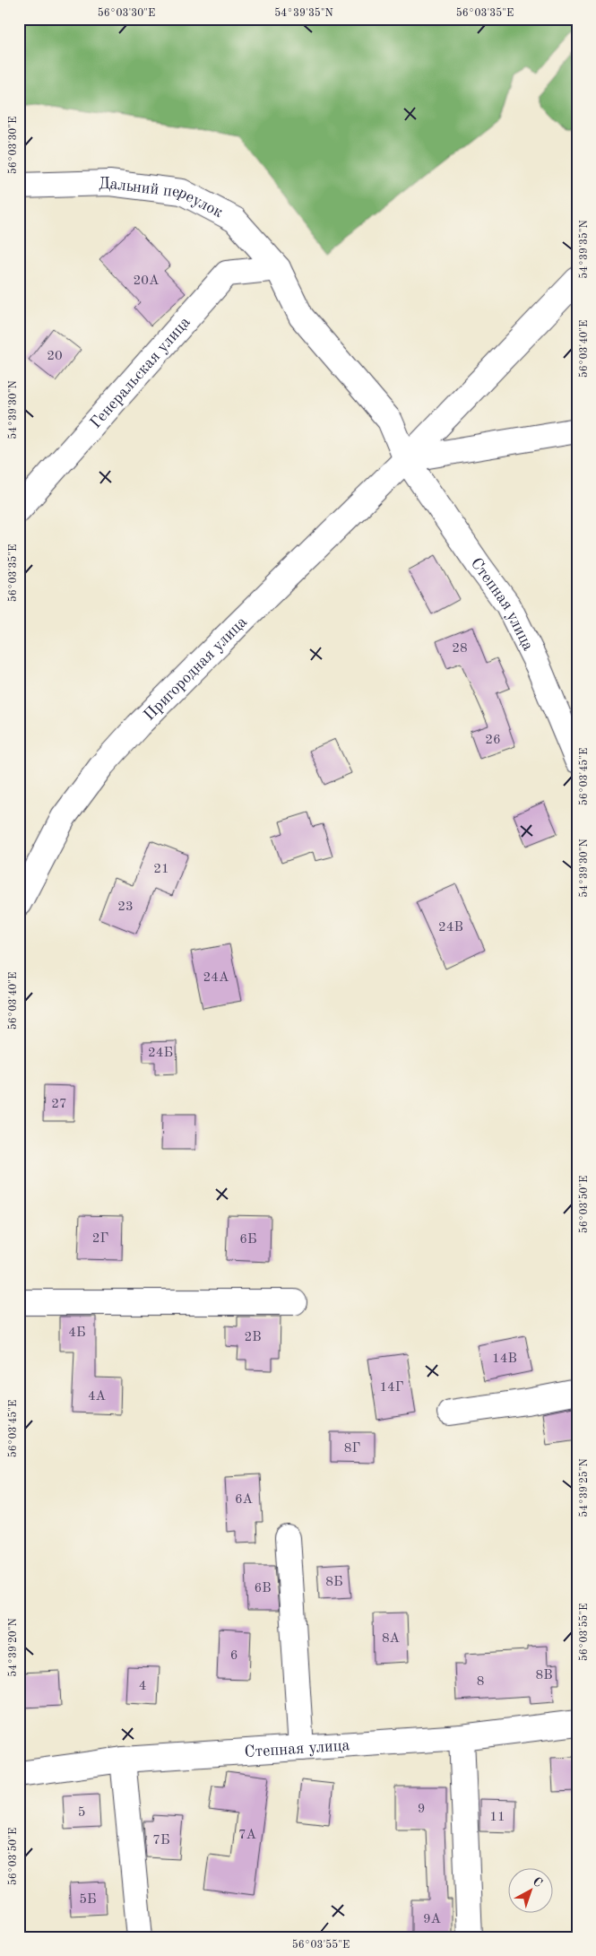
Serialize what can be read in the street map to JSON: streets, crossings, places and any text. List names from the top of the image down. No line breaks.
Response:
{"streets":{"street":["Дальний переулок","Генеральская улица","Степная улица","Пригородная улица"]},"crossings":[["Дальний переулок","Генеральская улица"],["Дальний переулок","Степная улица"],["Дальний переулок","Пригородная улица"],["Степная улица","Пригородная улица"]],"house_numbers":["20А","20","28","26","21","23","24В","24А","24Б","27","2Г","6Б","4Б","2В","14В","14Г","4А","8Г","6А","8Б","6В","8А","6","8В","8","4","9","5","11","7А","7Б","5Б","9А"],"north":"top right","coordinates":["56°03'30\"E","54°39'35\"N","56°03'35\"E","56°03'40\"E","54°39'30\"N","56°03'45\"E","56°03'50\"E","54°39'25\"N","56°03'55\"E","54°39'20\"N"]}
